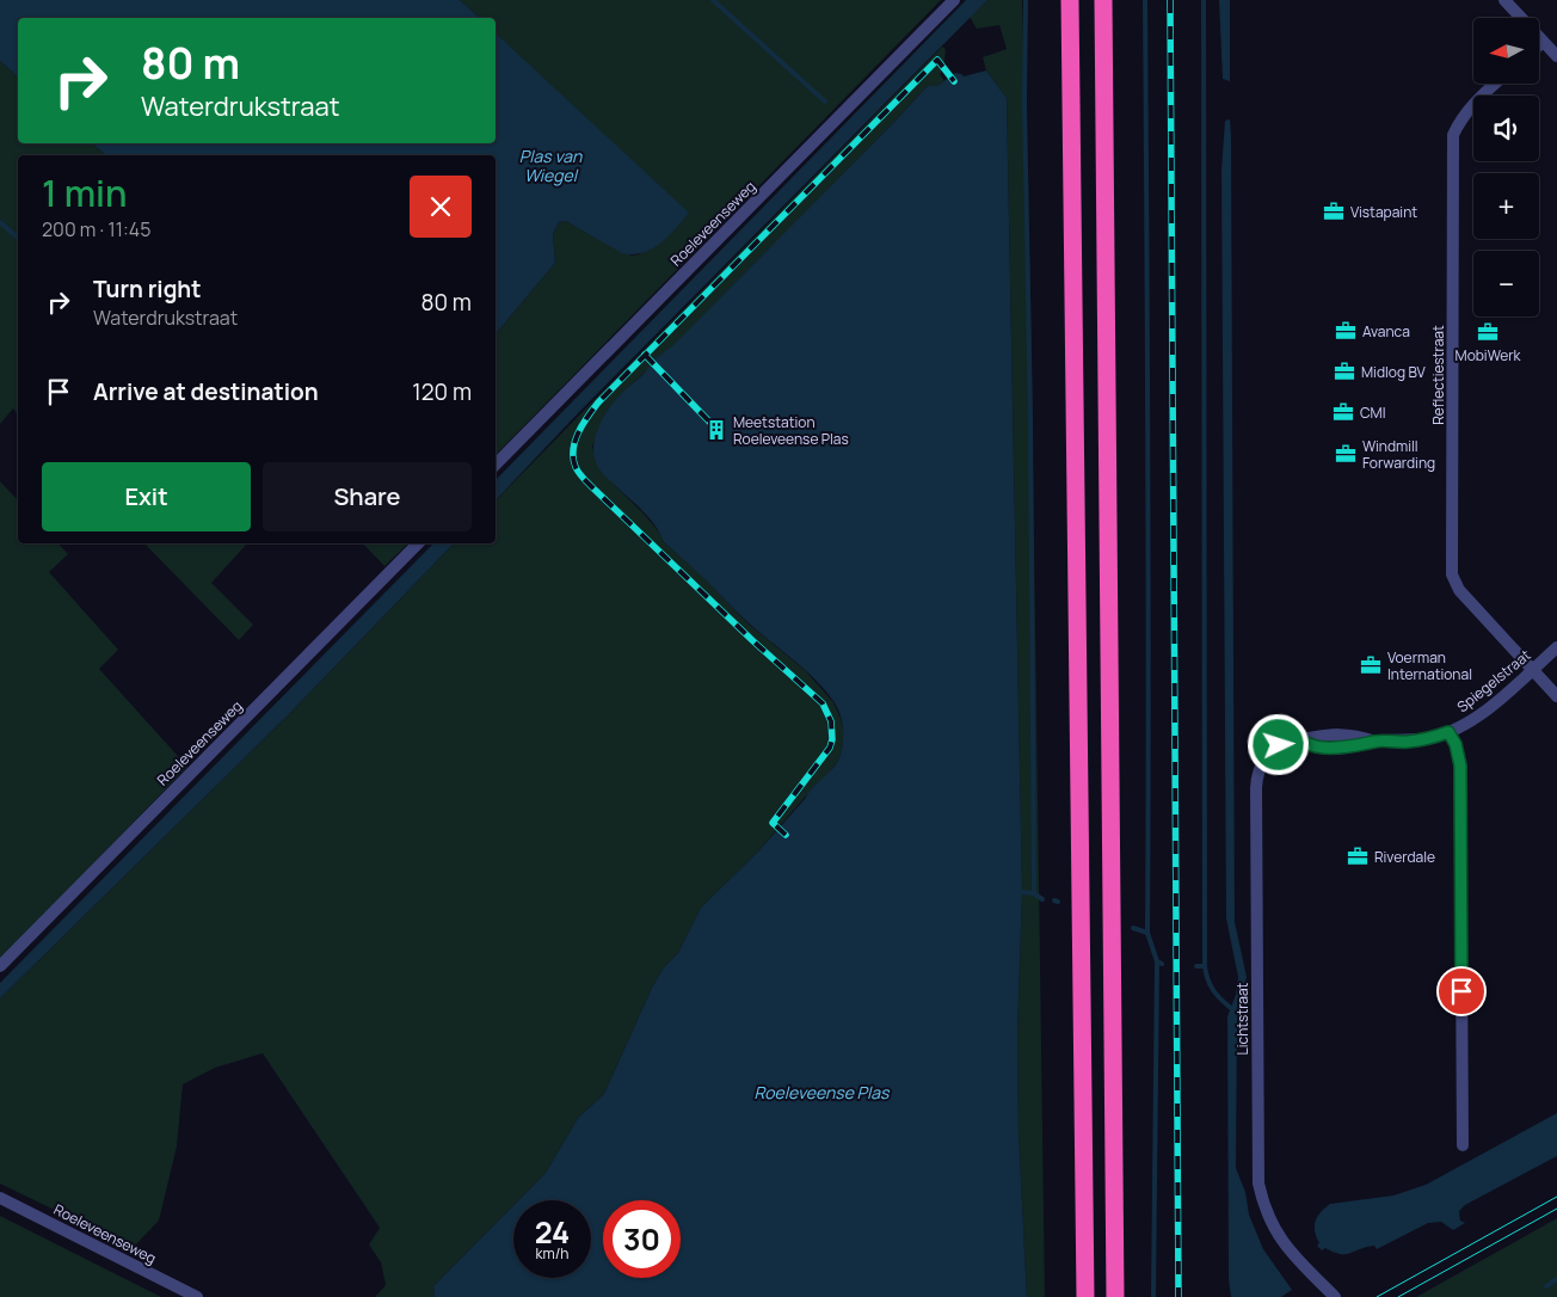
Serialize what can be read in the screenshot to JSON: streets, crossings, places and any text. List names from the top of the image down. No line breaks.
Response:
{"streets":{"street":["Roeleveenseweg","Reflectiestraat","Spiegelstraat","Lichtstraat"]},"crossings":[["Reflectiestraat","Spiegelstraat"],["Spiegelstraat","Lichtstraat"]],"water":["Plas van Wiegel","Roeleveense Plas"],"places":{"office":["Vistapaint","Avanca","MobiWerk","Midlog BV","CMI","Windmill Forwarding","Voerman International","Riverdale"],"building":["Meetstation Roeleveense Plas"]},"north":"left","page":{"map_buttons":["+","−"],"turn":["80 m","Waterdrukstraat"],"heading":["1 min","200 m · 11:45"],"list":[{"name":"Turn right","note":"Waterdrukstraat","value":"80 m"},{"name":"Arrive at destination","value":"120 m"}],"buttons":["Exit","Share"],"speed":"24 km/h","limit":"30"}}
